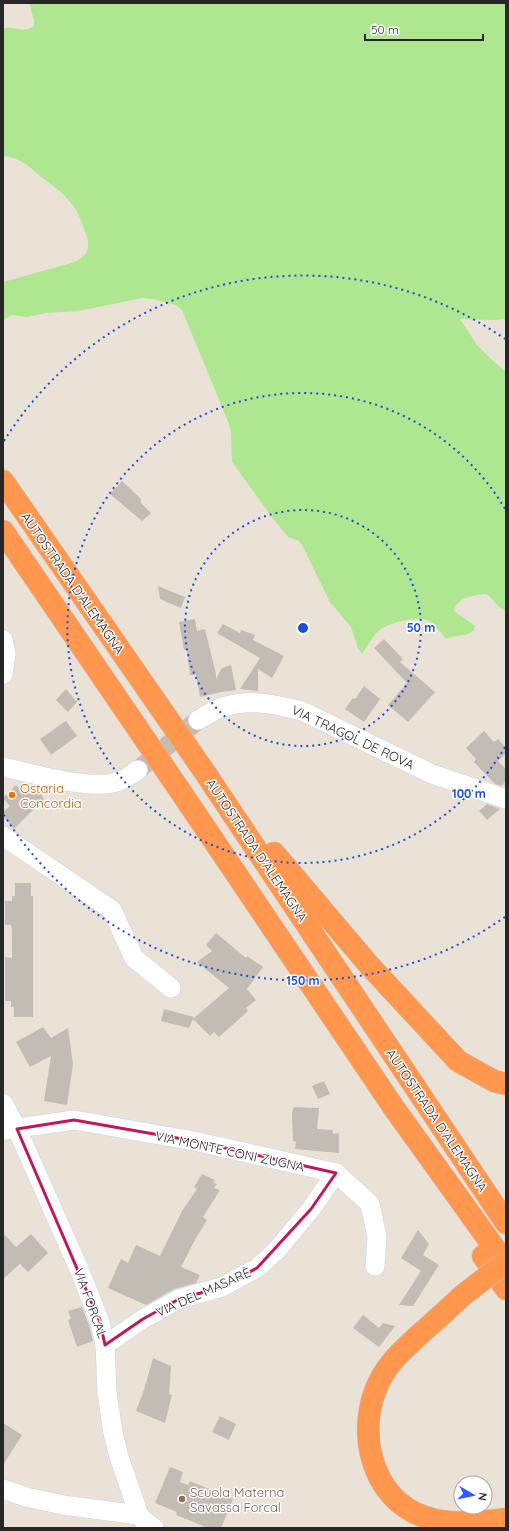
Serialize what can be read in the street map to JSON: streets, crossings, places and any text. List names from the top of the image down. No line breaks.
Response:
{"streets":{"highway":["AUTOSTRADA D'ALEMAGNA"],"street":["VIA TRAGOL DE ROVA","VIA MONTE CONI ZUGNA","VIA DEL MASARÈ","VIA FORCAL"]},"crossings":[["VIA MONTE CONI ZUGNA","VIA DEL MASARÈ"],["VIA MONTE CONI ZUGNA","VIA FORCAL"],["VIA DEL MASARÈ","VIA FORCAL"]],"places":["Ostaria Concordia","Scuola Materna Savassa Forcal"],"scale_bar":"50 m","north":"right","rings":["50 m","100 m","150 m"]}
